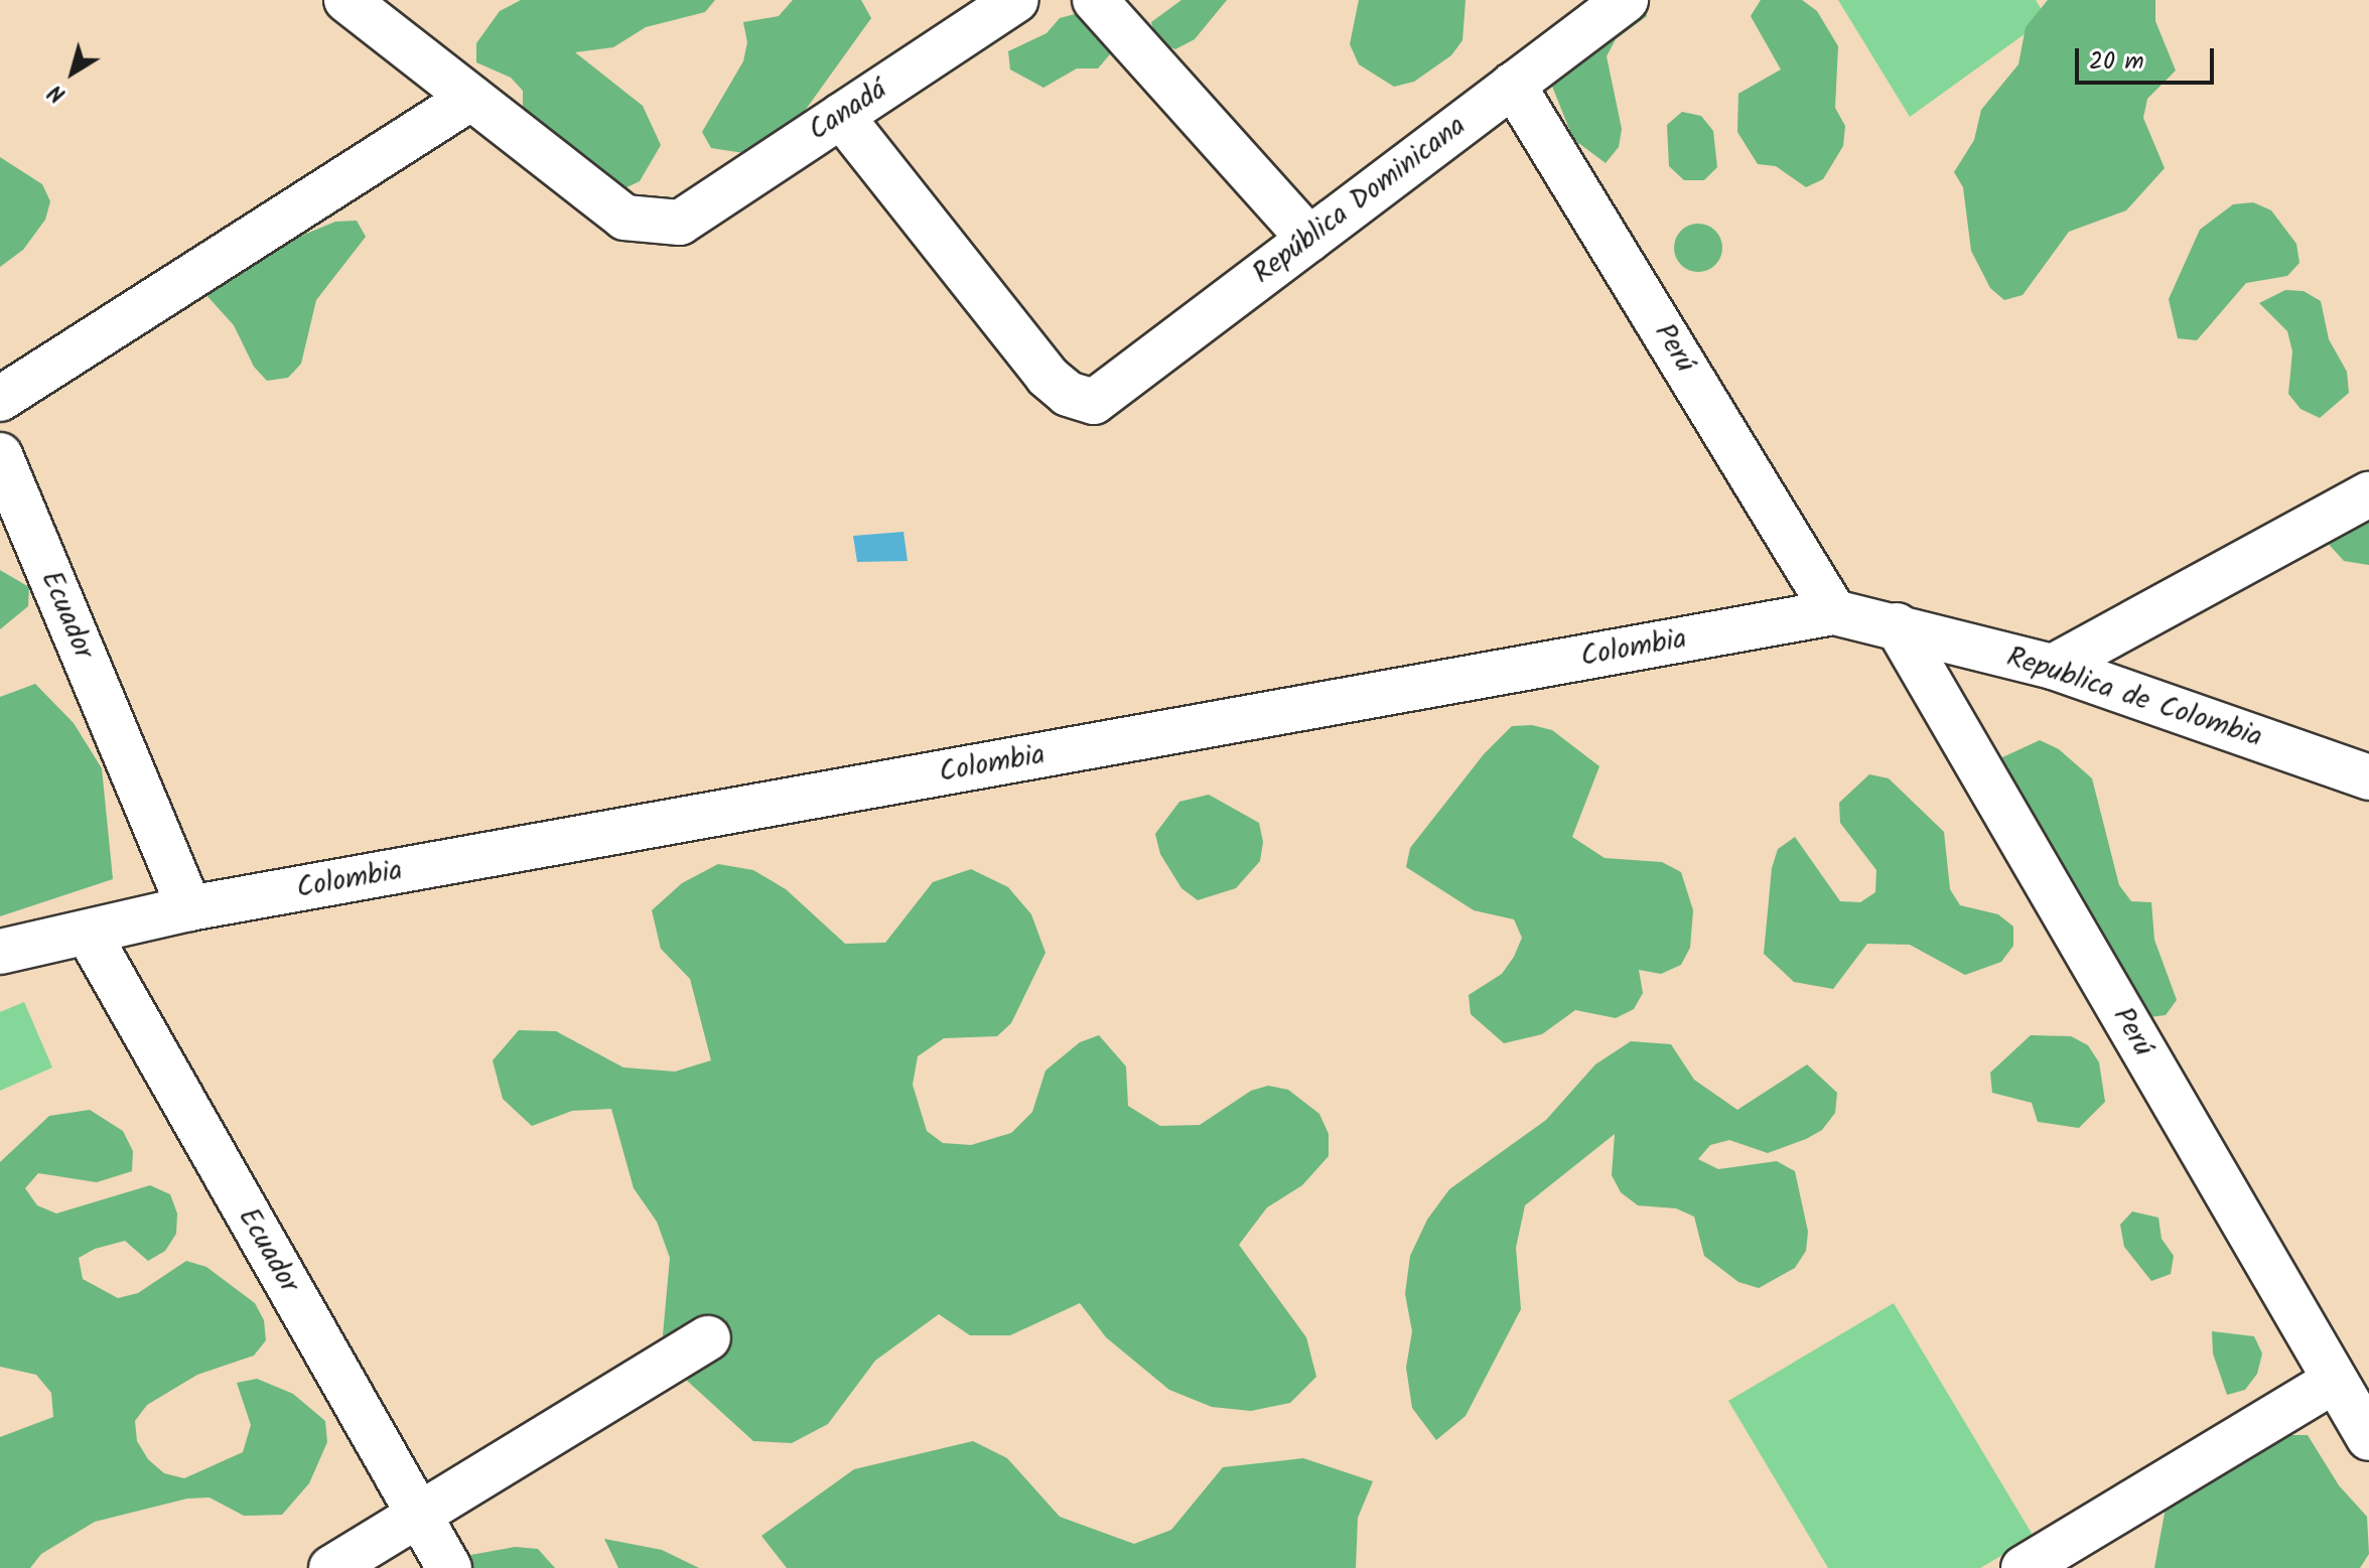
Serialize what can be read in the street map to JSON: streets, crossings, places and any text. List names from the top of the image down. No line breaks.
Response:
{"streets":{"street":["Canadá","República Dominicana","Perú","Ecuador","Colombia","Republica de Colombia"]},"crossings":[["Canadá","República Dominicana"],["República Dominicana","Perú"],["Perú","Colombia"],["Perú","Republica de Colombia"],["Ecuador","Colombia"],["Colombia","Republica de Colombia"]],"scale_bar":"20 m","north":"bottom left"}
